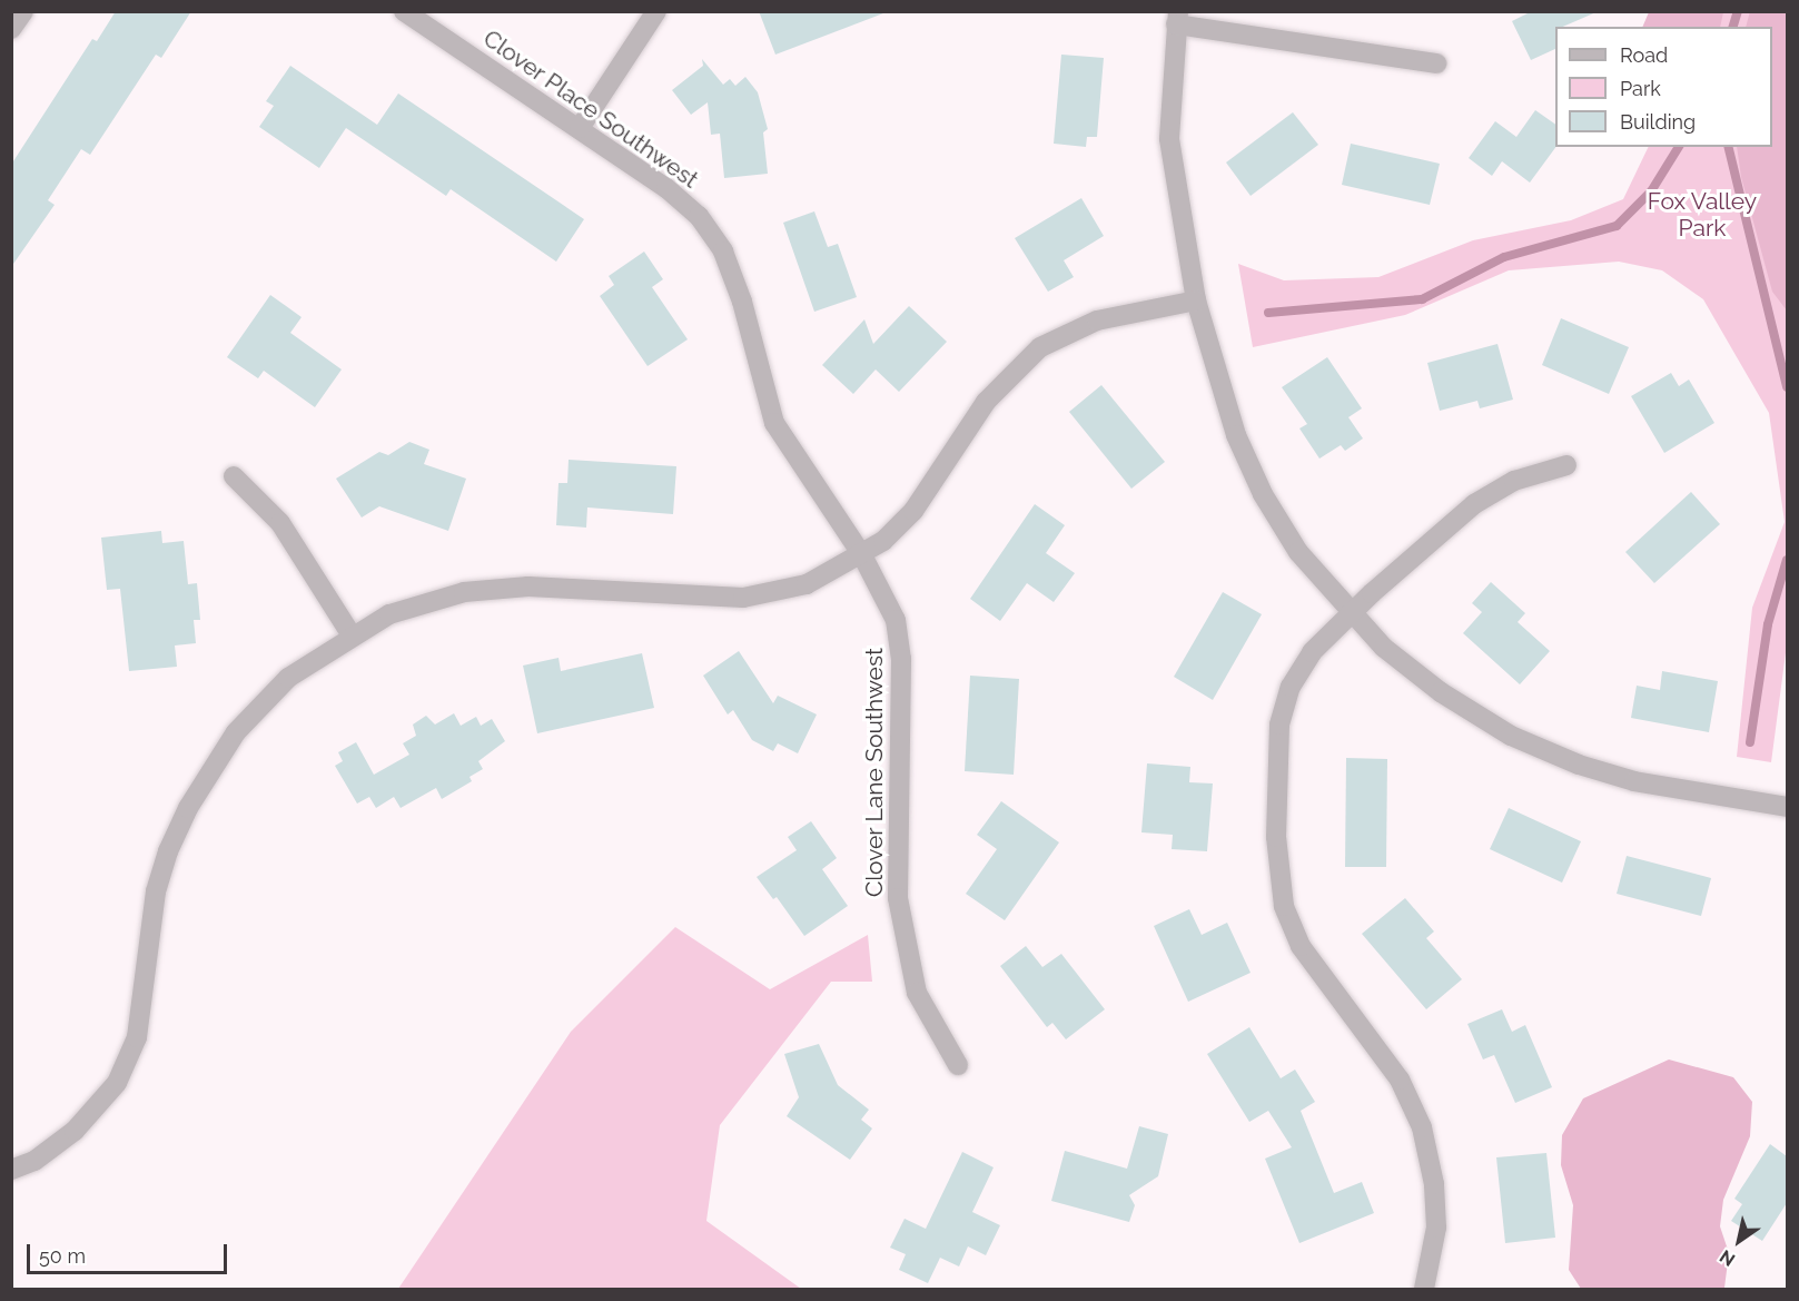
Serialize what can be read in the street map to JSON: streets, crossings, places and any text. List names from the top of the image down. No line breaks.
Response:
{"streets":{"street":["Clover Place Southwest","Clover Lane Southwest"]},"crossings":[["Clover Place Southwest","Clover Lane Southwest"]],"parks":["Fox Valley Park"],"legend":["Road","Park","Building"],"scale_bar":"50 m","north":"bottom left"}
